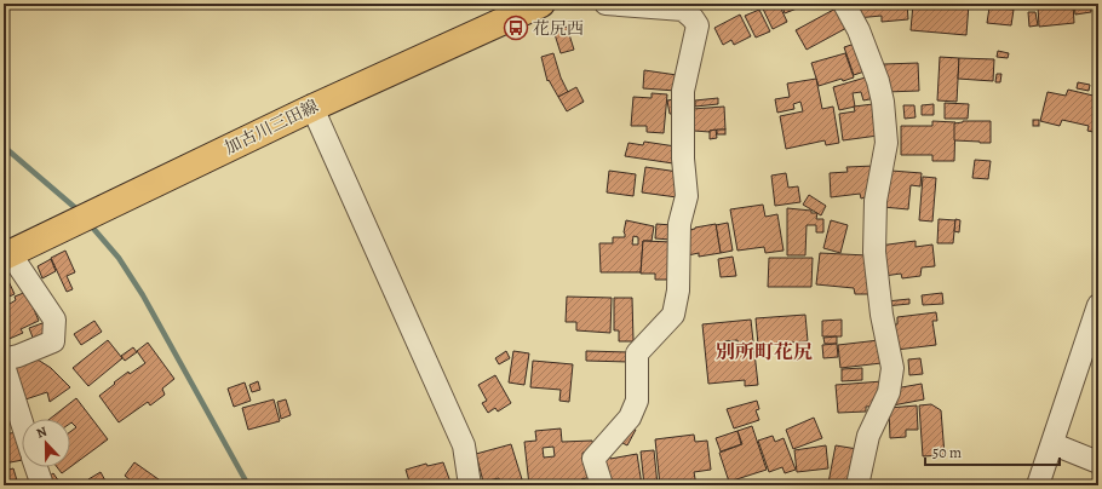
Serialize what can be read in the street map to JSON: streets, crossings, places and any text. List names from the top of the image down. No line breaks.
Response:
{"streets":{"main road":["加古川三田線"]},"districts":["別所町花尻"],"places":{"bus stop":["花尻西"]},"scale_bar":"50 m","north":"top"}
